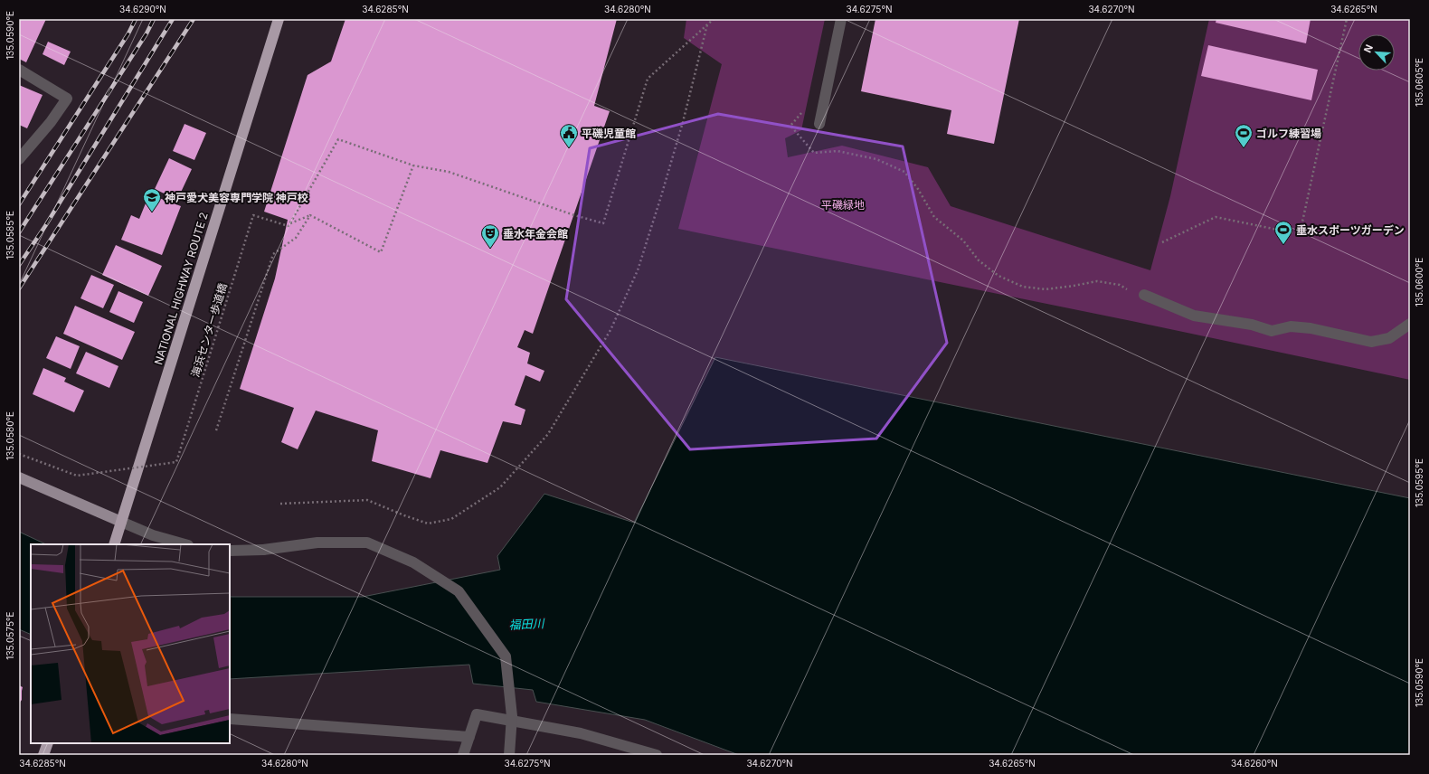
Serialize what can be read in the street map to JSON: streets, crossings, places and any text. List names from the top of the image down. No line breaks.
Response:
{"streets":{"highway":["NATIONAL HIGHWAY ROUTE 2"],"path":["海浜センター歩道橋"]},"water":["福田川"],"parks":["平磯緑地"],"places":{"public building":["平磯児童館"],"sports":["ゴルフ練習場","垂水スポーツガーデン"],"school or university":["神戸愛犬美容専門学院 神戸校"],"theatre":["垂水年金会館"]},"north":"top left","coordinates":["34.6290°N","34.6285°N","34.6280°N","34.6275°N","34.6270°N","34.6265°N","135.0590°E","135.0605°E","135.0585°E","135.0600°E","135.0580°E","135.0595°E","135.0575°E","34.6260°N"]}
